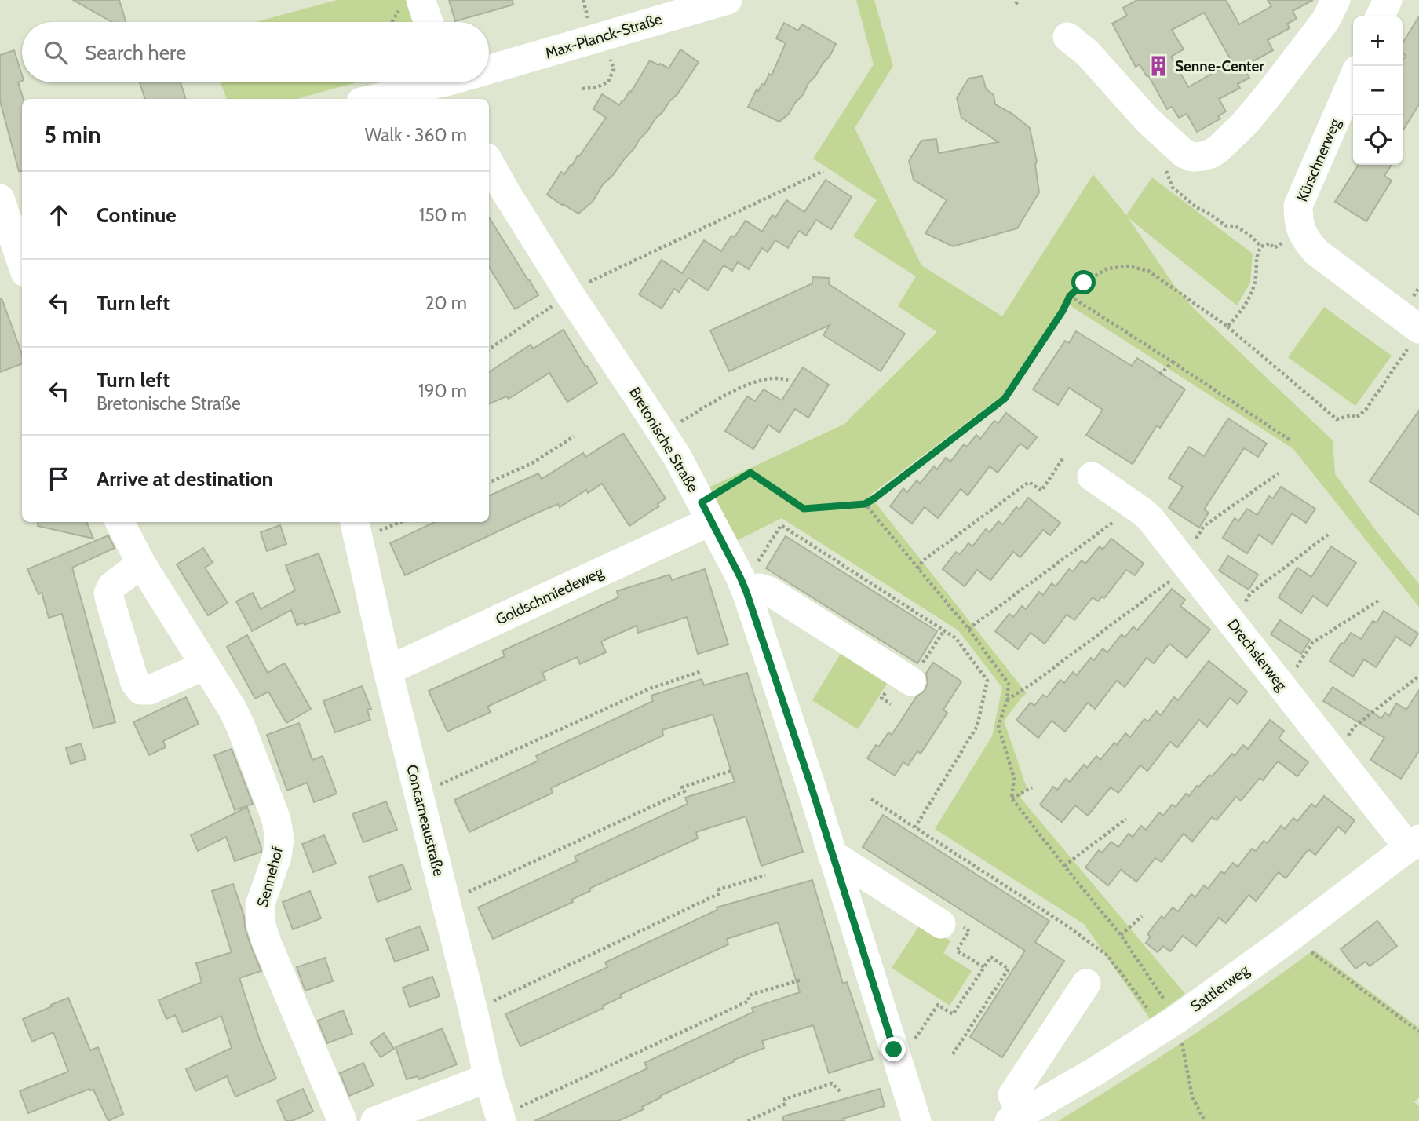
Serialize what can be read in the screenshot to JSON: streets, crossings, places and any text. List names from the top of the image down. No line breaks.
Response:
{"streets":{"street":["Max-Planck-Straße","Kürschnerweg","Bretonische Straße","Goldschmiedeweg","Drechslerweg","Concarneaustraße","Sennehof","Sattlerweg"]},"crossings":[["Bretonische Straße","Goldschmiedeweg"],["Goldschmiedeweg","Concarneaustraße"],["Drechslerweg","Sattlerweg"]],"places":{"building":["Senne-Center"]},"page":{"map_buttons":["+","−"],"search":"Search here","heading":["5 min","Walk · 360 m"],"list":[["Continue","150 m"],["Turn left","20 m"],["Turn left","Bretonische Straße","190 m"],"Arrive at destination"]}}
